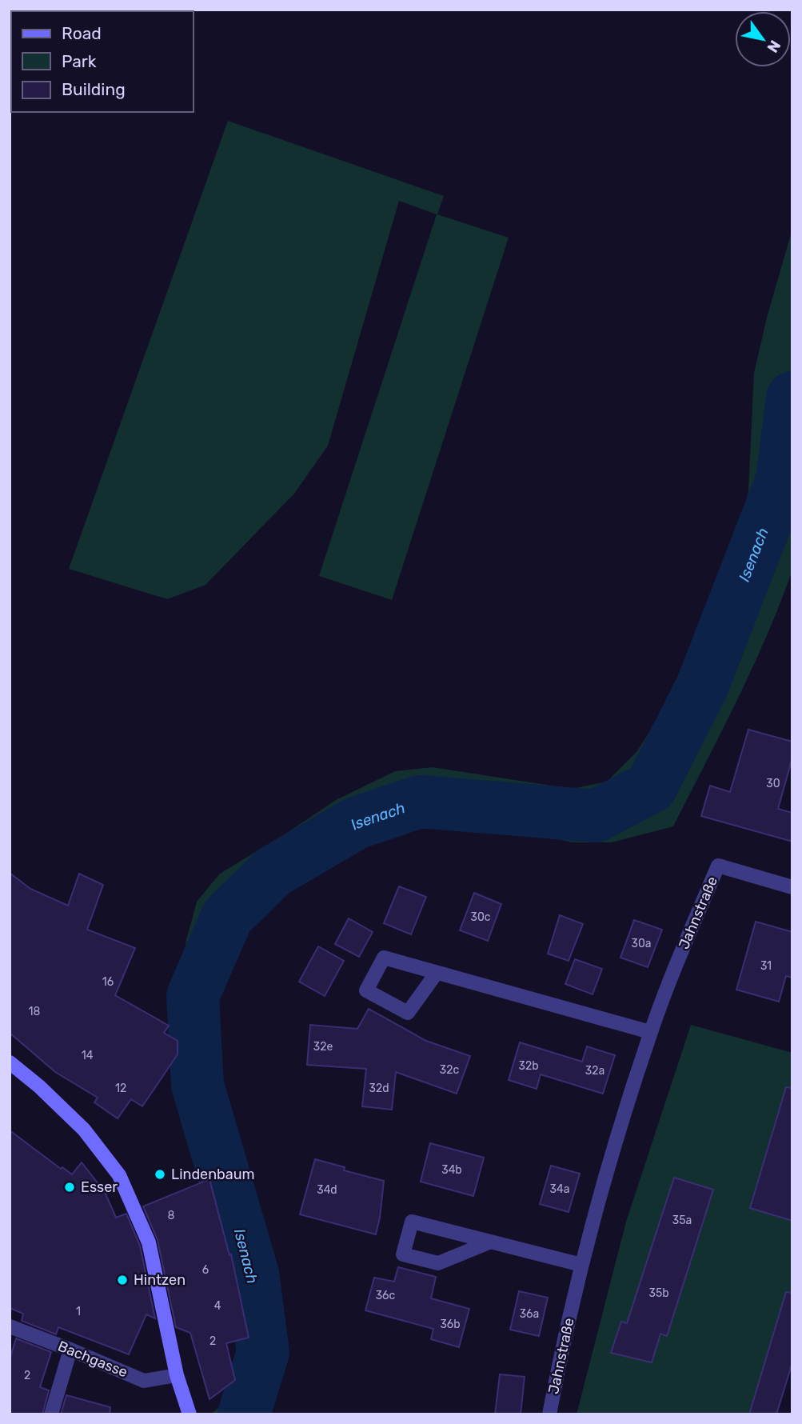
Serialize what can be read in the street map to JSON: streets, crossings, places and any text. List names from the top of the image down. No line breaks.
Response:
{"streets":{"street":["Jahnstraße","Bachgasse"]},"water":["Isenach"],"places":["Lindenbaum","Esser","Hintzen"],"house_numbers":["30","30c","30a","31","16","18","32e","14","32b","32c","32a","12","32d","34b","34a","34d","8","35a","6","35b","36c","4","1","36a","36b","2","2"],"legend":["Road","Park","Building"],"north":"bottom right"}
